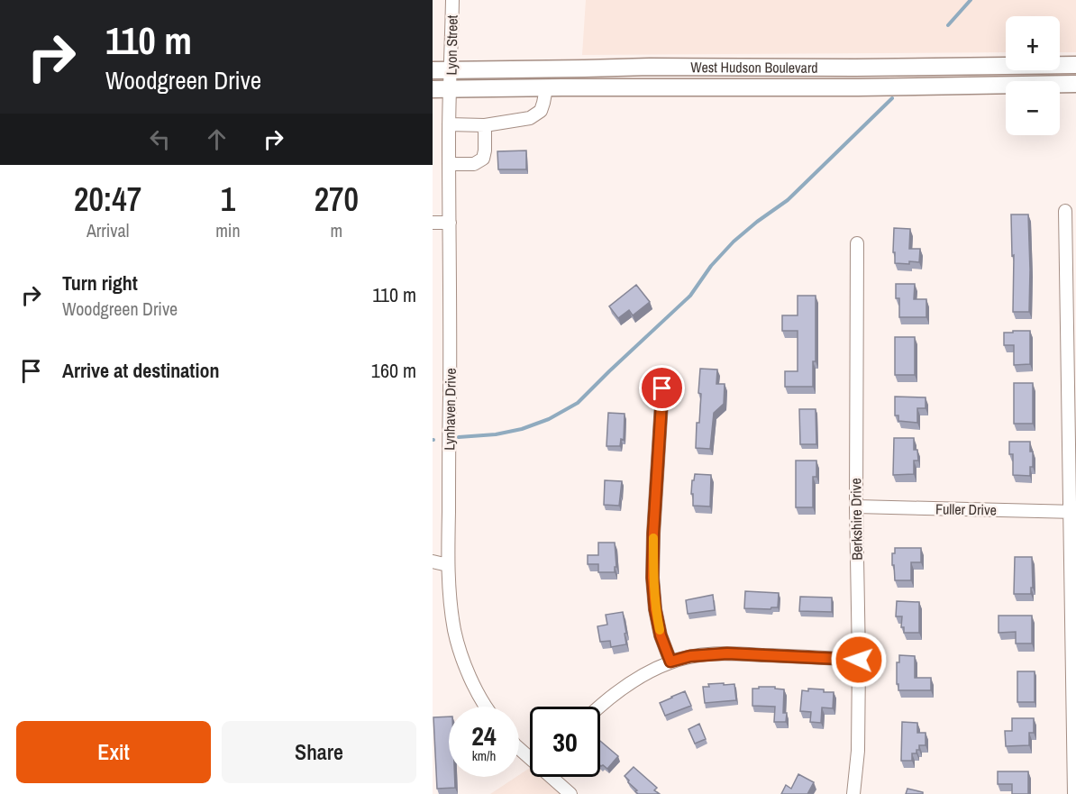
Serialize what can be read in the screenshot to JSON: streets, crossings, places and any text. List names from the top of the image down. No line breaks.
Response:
{"streets":{"main road":["West Hudson Boulevard"],"street":["Lyon Street","Lynhaven Drive","Fuller Drive","Berkshire Drive"]},"crossings":[["Lyon Street","West Hudson Boulevard"],["Lyon Street","Lynhaven Drive"],["West Hudson Boulevard","Lynhaven Drive"],["Fuller Drive","Berkshire Drive"]],"page":{"turn":["110 m","Woodgreen Drive"],"map_buttons":["+","−"],"eta":["20:47","Arrival","1","min","270","m"],"list":[{"name":"Turn right","note":"Woodgreen Drive","value":"110 m"},{"name":"Arrive at destination","value":"160 m"}],"speed":"24 km/h","limit":"30","buttons":["Exit","Share"]}}
